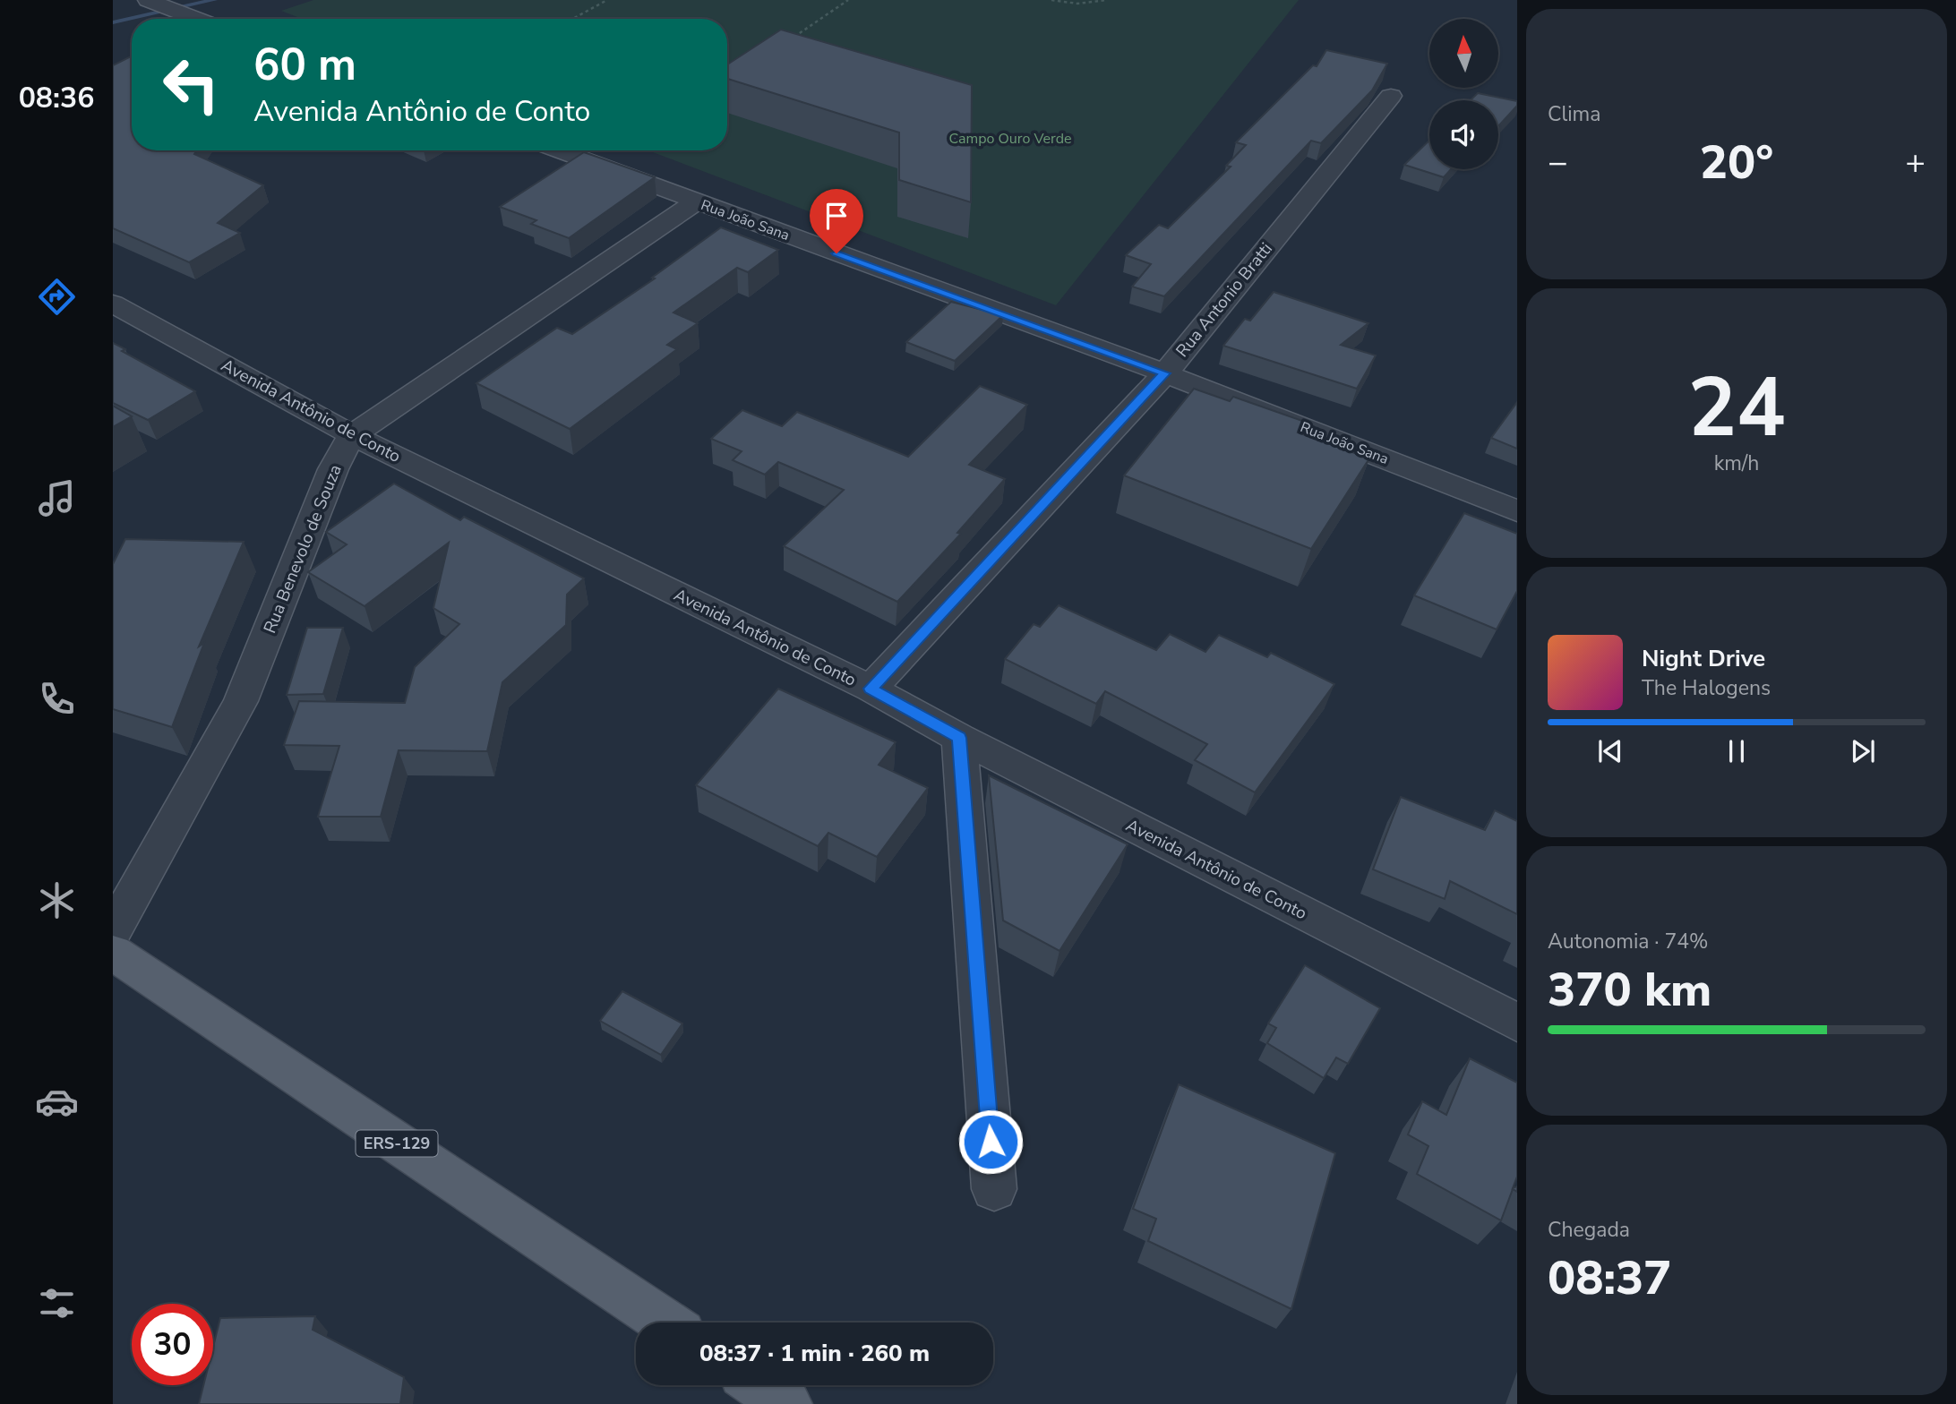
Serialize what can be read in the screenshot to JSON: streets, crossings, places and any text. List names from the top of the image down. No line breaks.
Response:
{"streets":{"main road":["ERS-129"],"street":["Rua João Sana","Rua Antonio Bratti","Avenida Antônio de Conto","Rua Benevolo de Souza"]},"crossings":[["Rua João Sana","Rua Antonio Bratti"],["Rua João Sana","Rua Benevolo de Souza"],["Rua Antonio Bratti","Avenida Antônio de Conto"],["Avenida Antônio de Conto","Rua Benevolo de Souza"]],"parks":["Campo Ouro Verde"],"north":"top","page":{"tabs":"08:36","tile":["Clima",["24","km/h"],["Autonomia · 74%","370 km"],["Chegada","08:37"]],"turn":["60 m","Avenida Antônio de Conto"],"heat":["−","20°","+"],"song":["Night Drive","The Halogens"],"limit":"30","trip":"08:37 · 1 min · 260 m"}}
